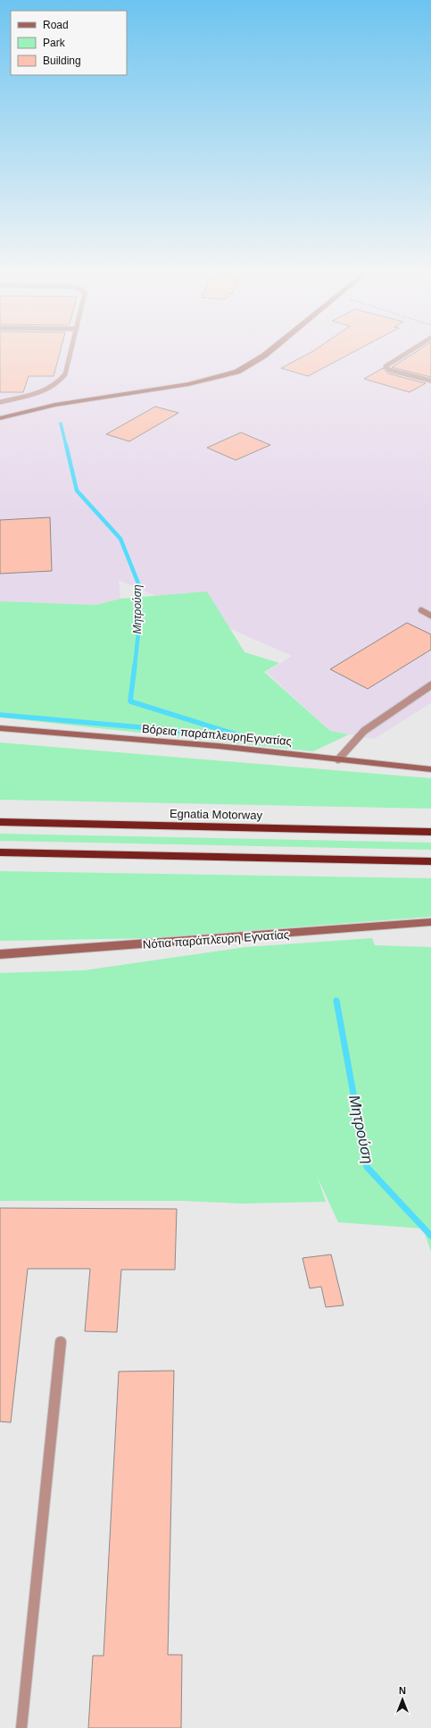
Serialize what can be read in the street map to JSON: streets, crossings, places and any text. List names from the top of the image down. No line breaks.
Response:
{"streets":{"highway":["Egnatia Motorway"],"street":["Βόρεια παράπλευρηΕγνατίας","Νότια παράπλευρη Εγνατίας"]},"water":["Μητρούση"],"legend":["Road","Park","Building"],"north":"top"}
